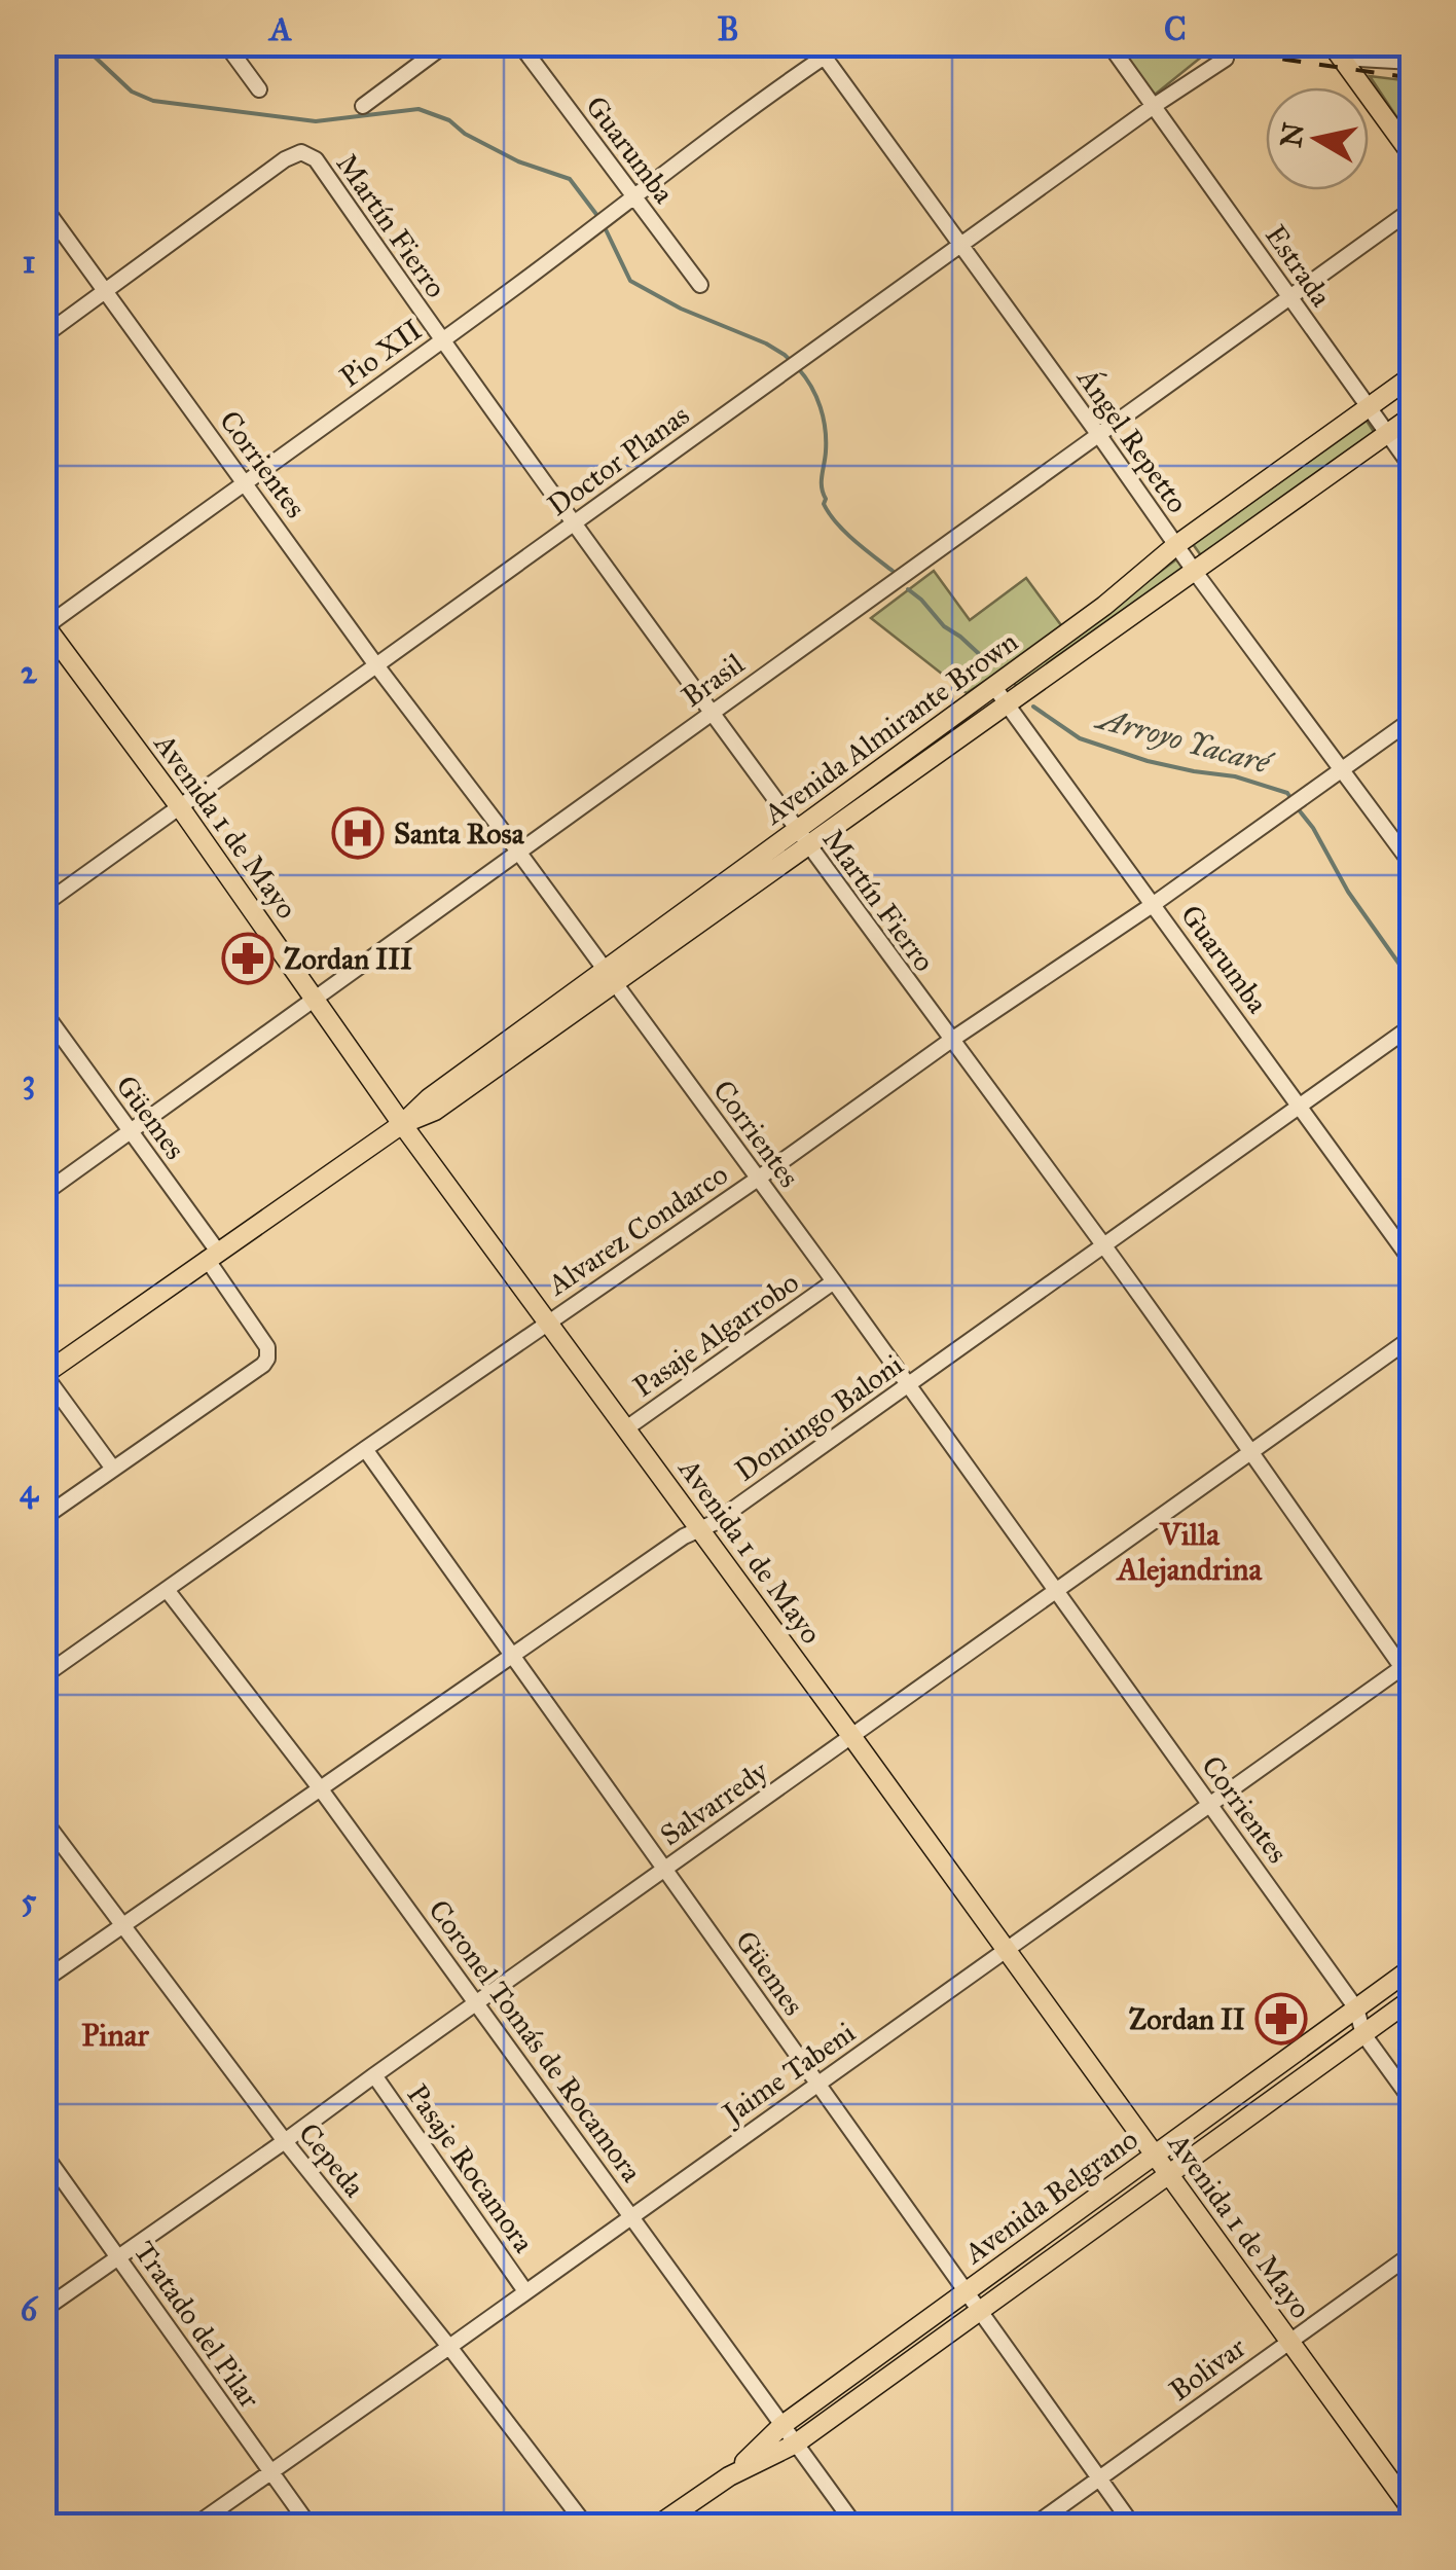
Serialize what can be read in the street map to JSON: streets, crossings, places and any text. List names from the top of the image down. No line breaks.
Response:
{"streets":{"main road":["Avenida Almirante Brown","Avenida 1 de Mayo","Avenida Belgrano"],"street":["Guarumba","Martín Fierro","Estrada","Pio XII","Ángel Repetto","Doctor Planas","Corrientes","Brasil","Güemes","Alvarez Condarco","Pasaje Algarrobo","Domingo Baloni","Salvarredy","Coronel Tomás de Rocamora","Jaime Tabeni","Cepeda","Pasaje Rocamora","Tratado del Pilar","Bolivar"]},"crossings":[["Guarumba","Pio XII"],["Guarumba","Avenida Almirante Brown"],["Guarumba","Alvarez Condarco"],["Guarumba","Domingo Baloni"],["Martín Fierro","Pio XII"],["Martín Fierro","Doctor Planas"],["Martín Fierro","Corrientes"],["Martín Fierro","Brasil"],["Martín Fierro","Avenida Almirante Brown"],["Martín Fierro","Alvarez Condarco"],["Martín Fierro","Domingo Baloni"],["Martín Fierro","Salvarredy"],["Martín Fierro","Jaime Tabeni"],["Estrada","Doctor Planas"],["Estrada","Brasil"],["Estrada","Avenida Almirante Brown"],["Pio XII","Ángel Repetto"],["Pio XII","Corrientes"],["Pio XII","Avenida 1 de Mayo"],["Ángel Repetto","Doctor Planas"],["Ángel Repetto","Brasil"],["Ángel Repetto","Avenida Almirante Brown"],["Ángel Repetto","Alvarez Condarco"],["Doctor Planas","Corrientes"],["Doctor Planas","Avenida 1 de Mayo"],["Corrientes","Brasil"],["Corrientes","Avenida Almirante Brown"],["Corrientes","Alvarez Condarco"],["Corrientes","Pasaje Algarrobo"],["Corrientes","Domingo Baloni"],["Corrientes","Salvarredy"],["Corrientes","Jaime Tabeni"],["Corrientes","Avenida Belgrano"],["Brasil","Avenida 1 de Mayo"],["Brasil","Güemes"],["Avenida Almirante Brown","Avenida 1 de Mayo"],["Avenida Almirante Brown","Güemes"],["Avenida 1 de Mayo","Alvarez Condarco"],["Avenida 1 de Mayo","Pasaje Algarrobo"],["Avenida 1 de Mayo","Domingo Baloni"],["Avenida 1 de Mayo","Salvarredy"],["Avenida 1 de Mayo","Jaime Tabeni"],["Avenida 1 de Mayo","Avenida Belgrano"],["Avenida 1 de Mayo","Bolivar"],["Güemes","Alvarez Condarco"],["Güemes","Domingo Baloni"],["Güemes","Salvarredy"],["Güemes","Jaime Tabeni"],["Güemes","Avenida Belgrano"],["Güemes","Bolivar"],["Alvarez Condarco","Coronel Tomás de Rocamora"],["Domingo Baloni","Coronel Tomás de Rocamora"],["Domingo Baloni","Cepeda"],["Salvarredy","Coronel Tomás de Rocamora"],["Salvarredy","Cepeda"],["Salvarredy","Pasaje Rocamora"],["Salvarredy","Tratado del Pilar"],["Coronel Tomás de Rocamora","Jaime Tabeni"],["Coronel Tomás de Rocamora","Avenida Belgrano"],["Jaime Tabeni","Cepeda"],["Jaime Tabeni","Pasaje Rocamora"],["Jaime Tabeni","Tratado del Pilar"]],"districts":["Villa Alejandrina","Pinar"],"water":["Arroyo Yacaré"],"places":{"hospital":["Santa Rosa"],"pharmacy":["Zordan III","Zordan II"]},"north":"left","grid":{"columns":["A","B","C"],"rows":["1","2","3","4","5","6"]}}
